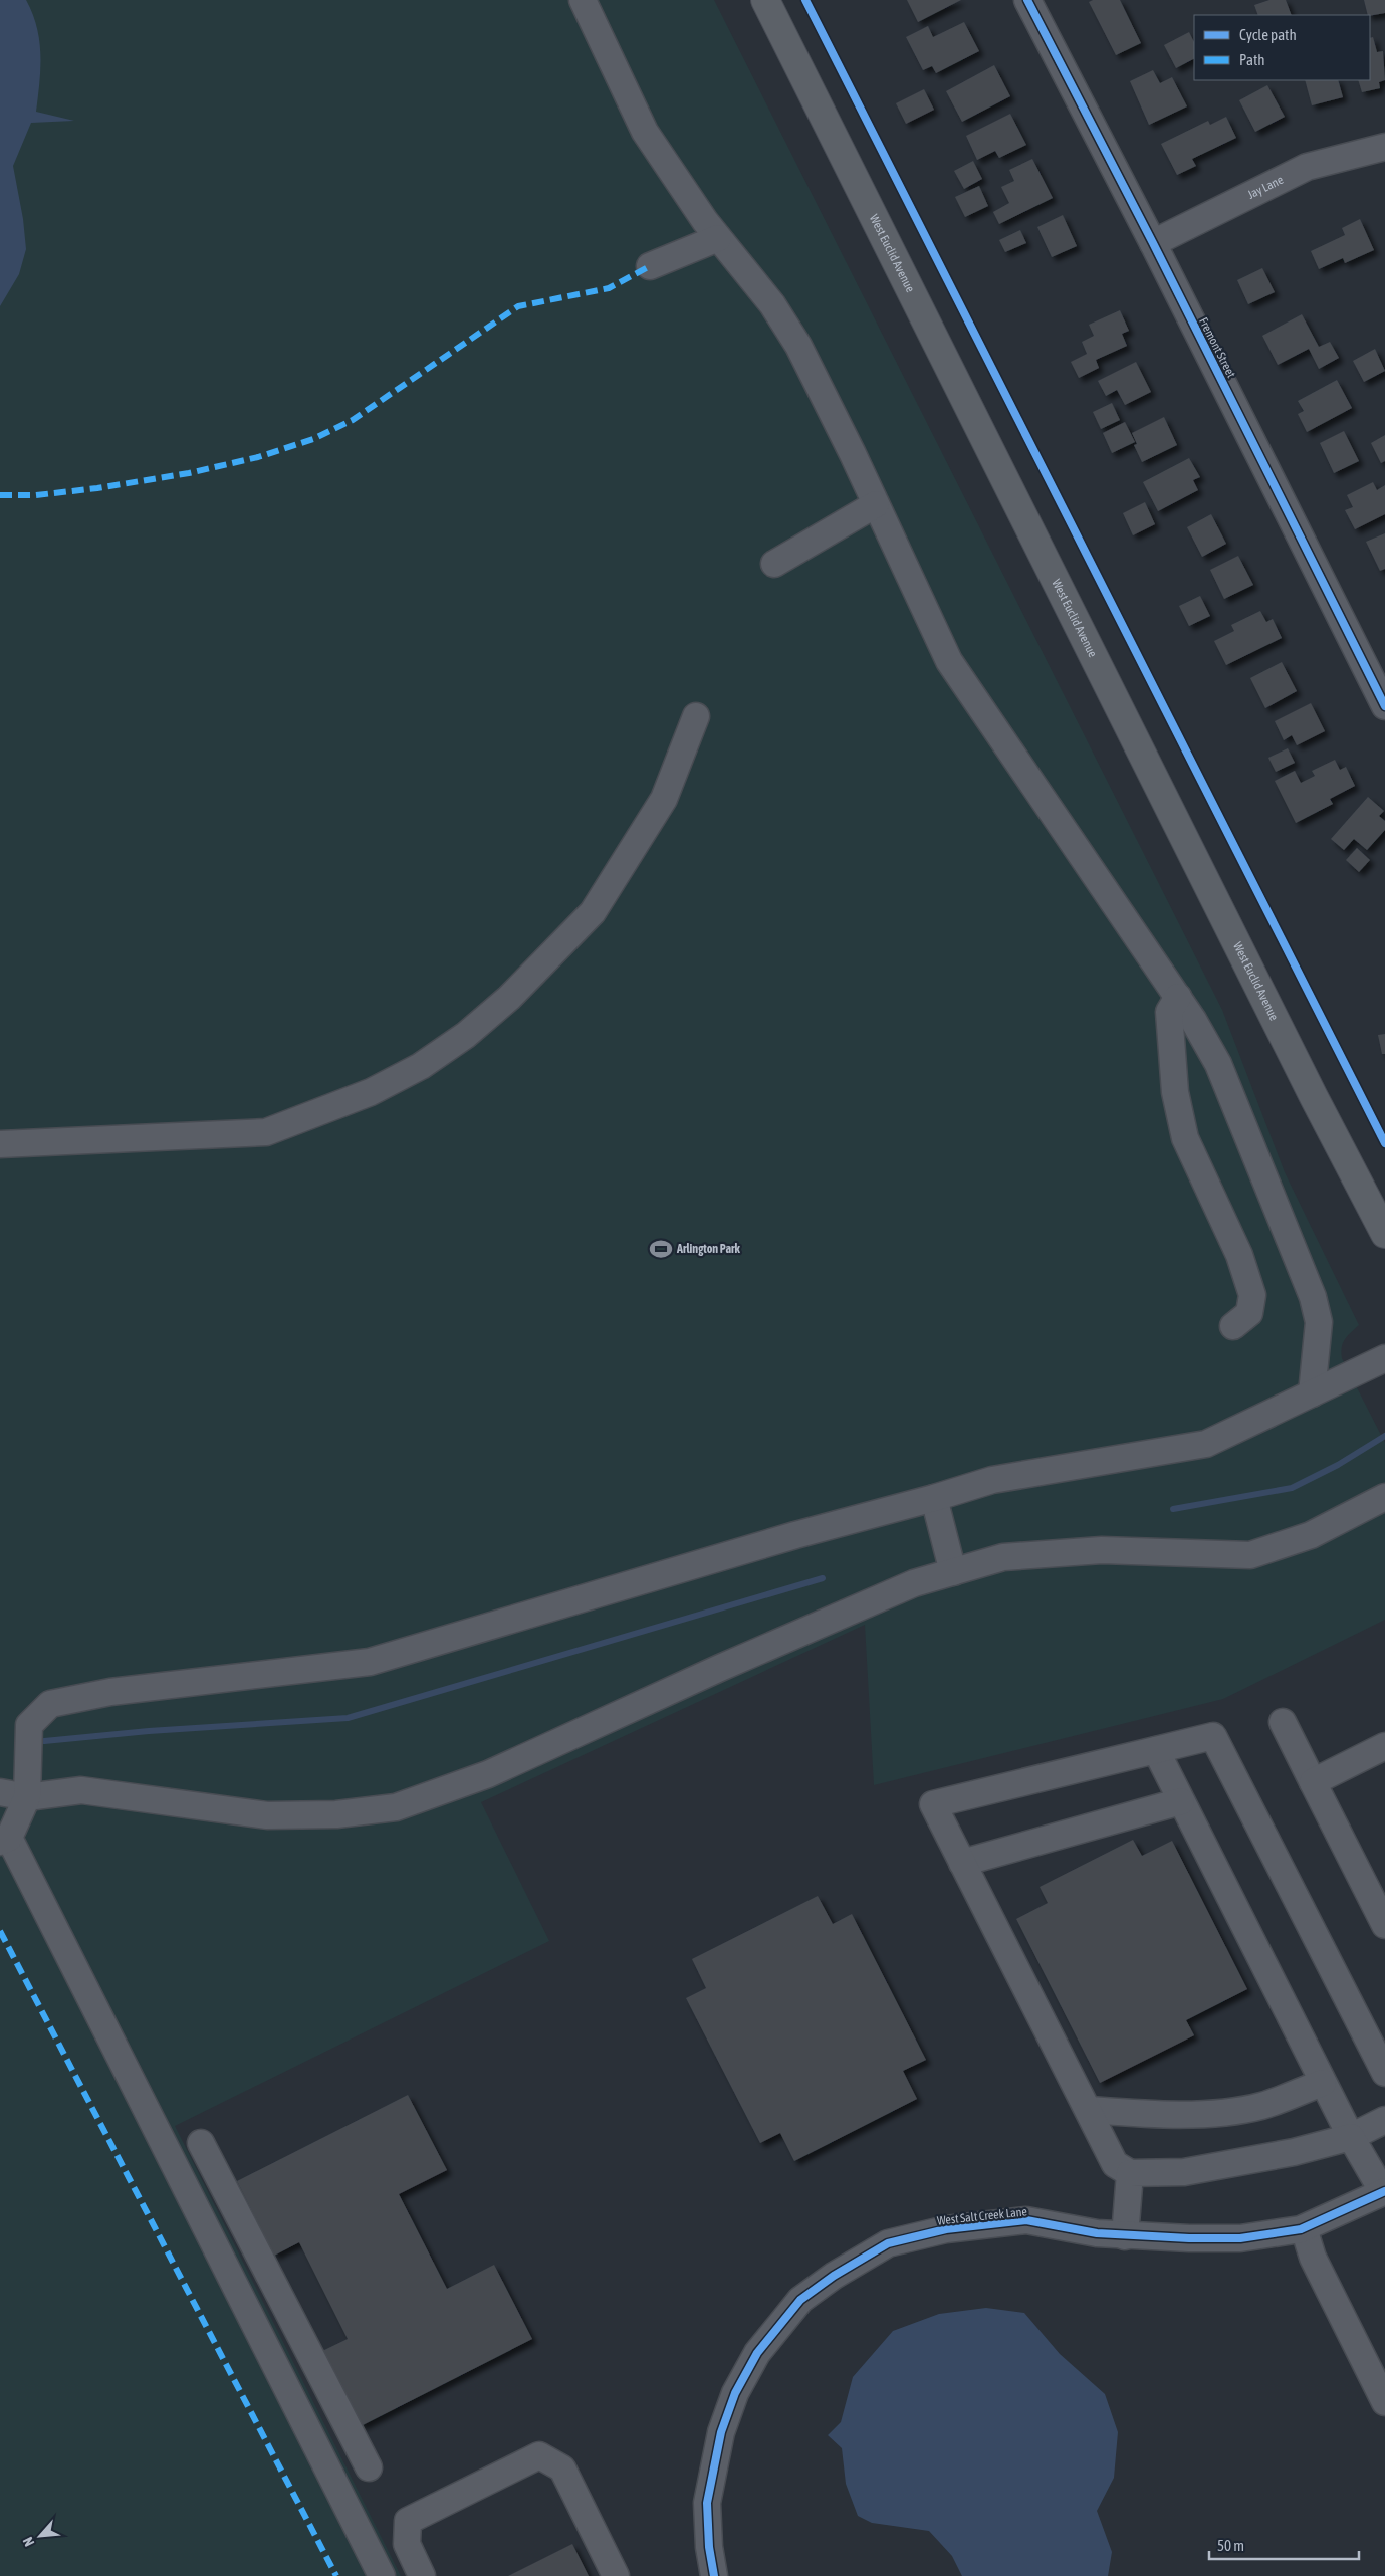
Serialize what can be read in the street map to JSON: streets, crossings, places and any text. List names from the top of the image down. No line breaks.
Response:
{"streets":{"main road":["West Euclid Avenue"],"street":["Jay Lane","Fremont Street","West Salt Creek Lane"]},"crossings":[["Jay Lane","Fremont Street"]],"places":{"sports":["Arlington Park"]},"legend":["Cycle path","Path"],"scale_bar":"50 m","north":"bottom left"}
